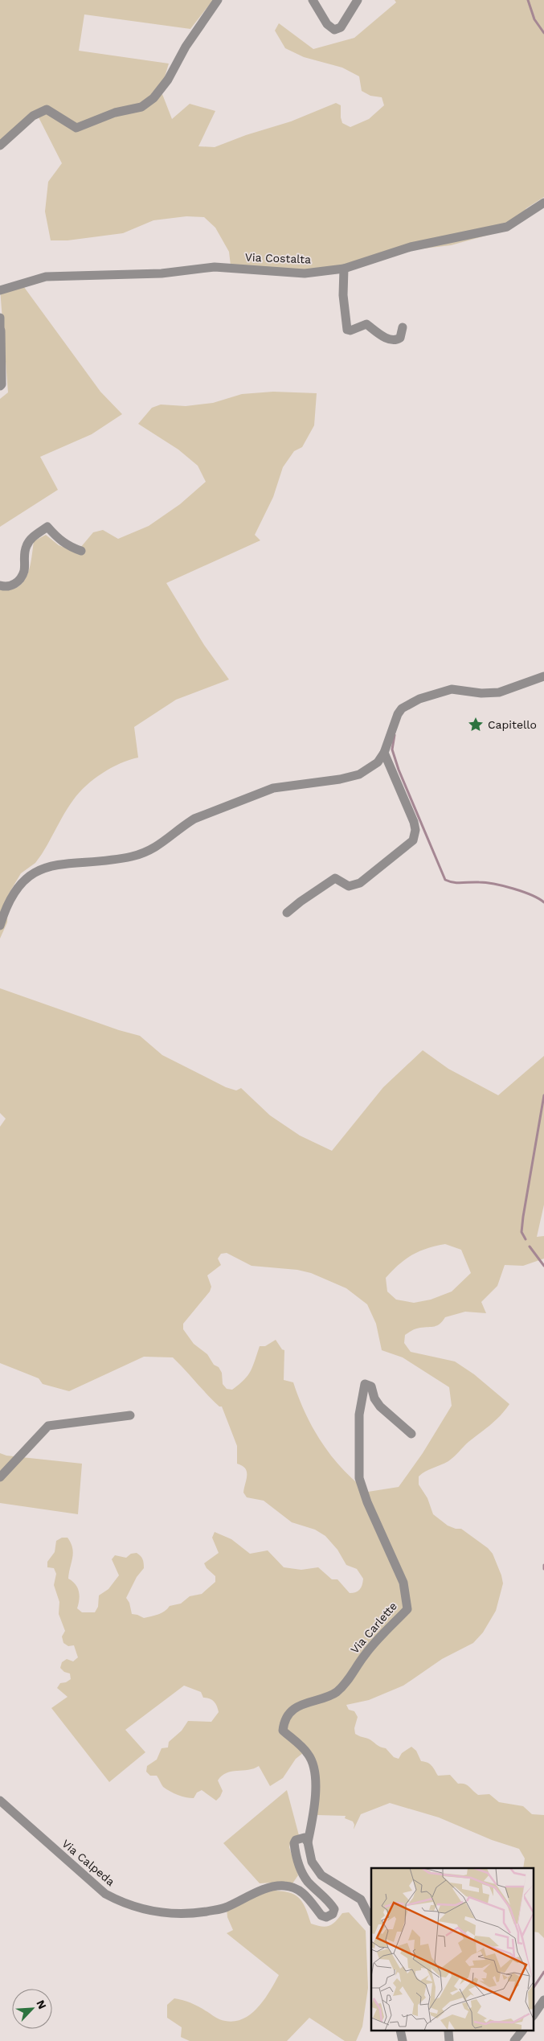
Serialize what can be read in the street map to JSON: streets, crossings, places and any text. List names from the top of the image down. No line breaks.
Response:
{"streets":{"street":["Via Costalta","Via Carlette","Via Calpeda"]},"crossings":[["Via Carlette","Via Calpeda"]],"places":{"place":["Capitello"]},"north":"top right"}
